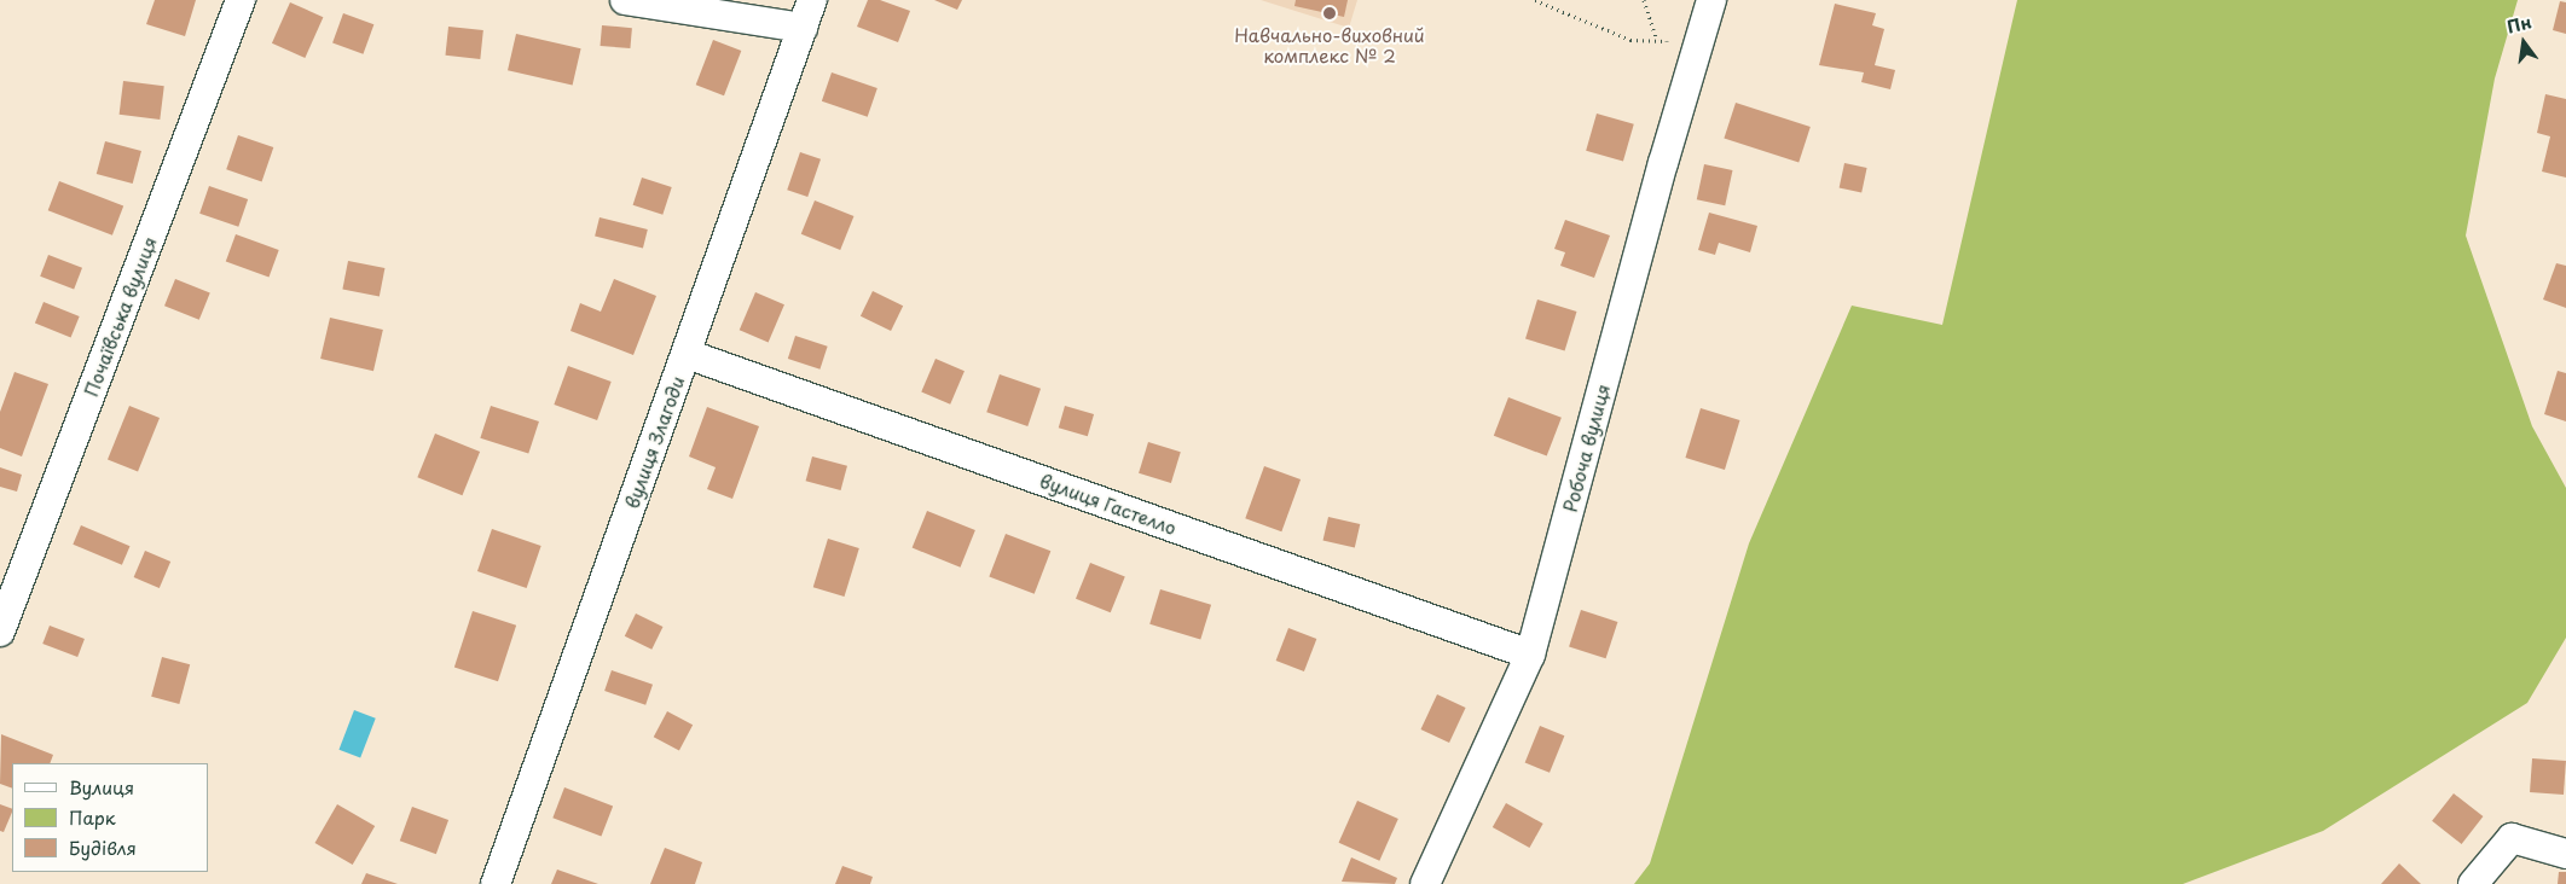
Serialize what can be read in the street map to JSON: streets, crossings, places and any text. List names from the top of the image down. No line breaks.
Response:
{"streets":{"street":["Почаївська вулиця","вулиця Злагоди","Робоча вулиця","вулиця Гастелло"]},"crossings":[["вулиця Злагоди","вулиця Гастелло"],["Робоча вулиця","вулиця Гастелло"]],"places":["Навчально-виховний комплекс № 2"],"legend":["Вулиця","Парк","Будівля"],"north":"top"}
